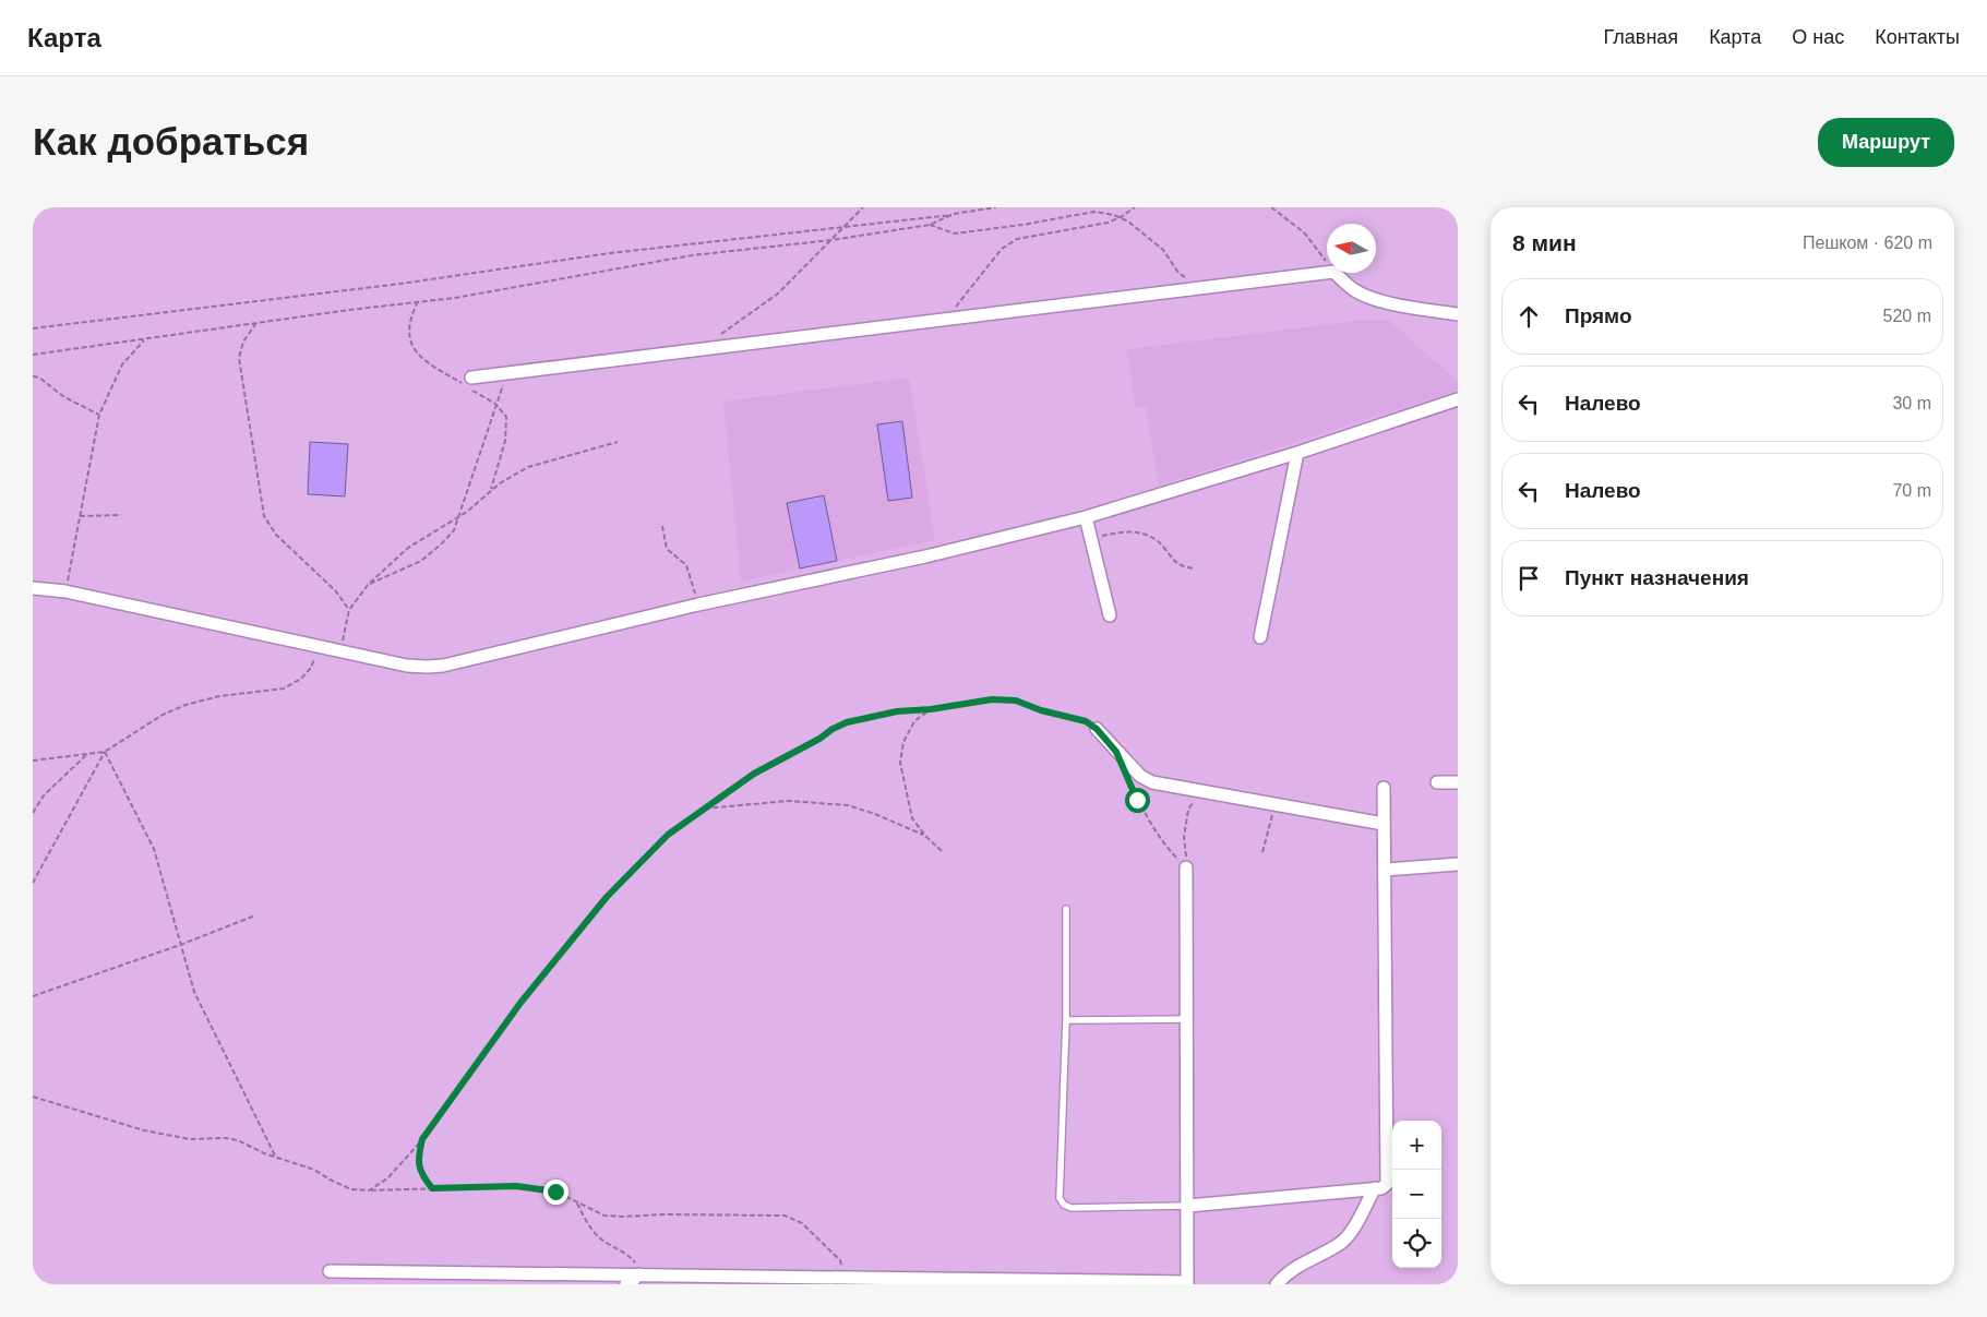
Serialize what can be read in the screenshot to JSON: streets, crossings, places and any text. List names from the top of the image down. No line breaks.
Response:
{"north":"left","page":{"header":"Карта","nav":["Главная","Карта","О нас","Контакты"],"buttons":"Маршрут","title":"Как добраться","heading":["8 мин","Пешком · 620 m"],"list":[["Прямо","520 m"],["Налево","30 m"],["Налево","70 m"],"Пункт назначения"],"map_buttons":["+","−"]}}
